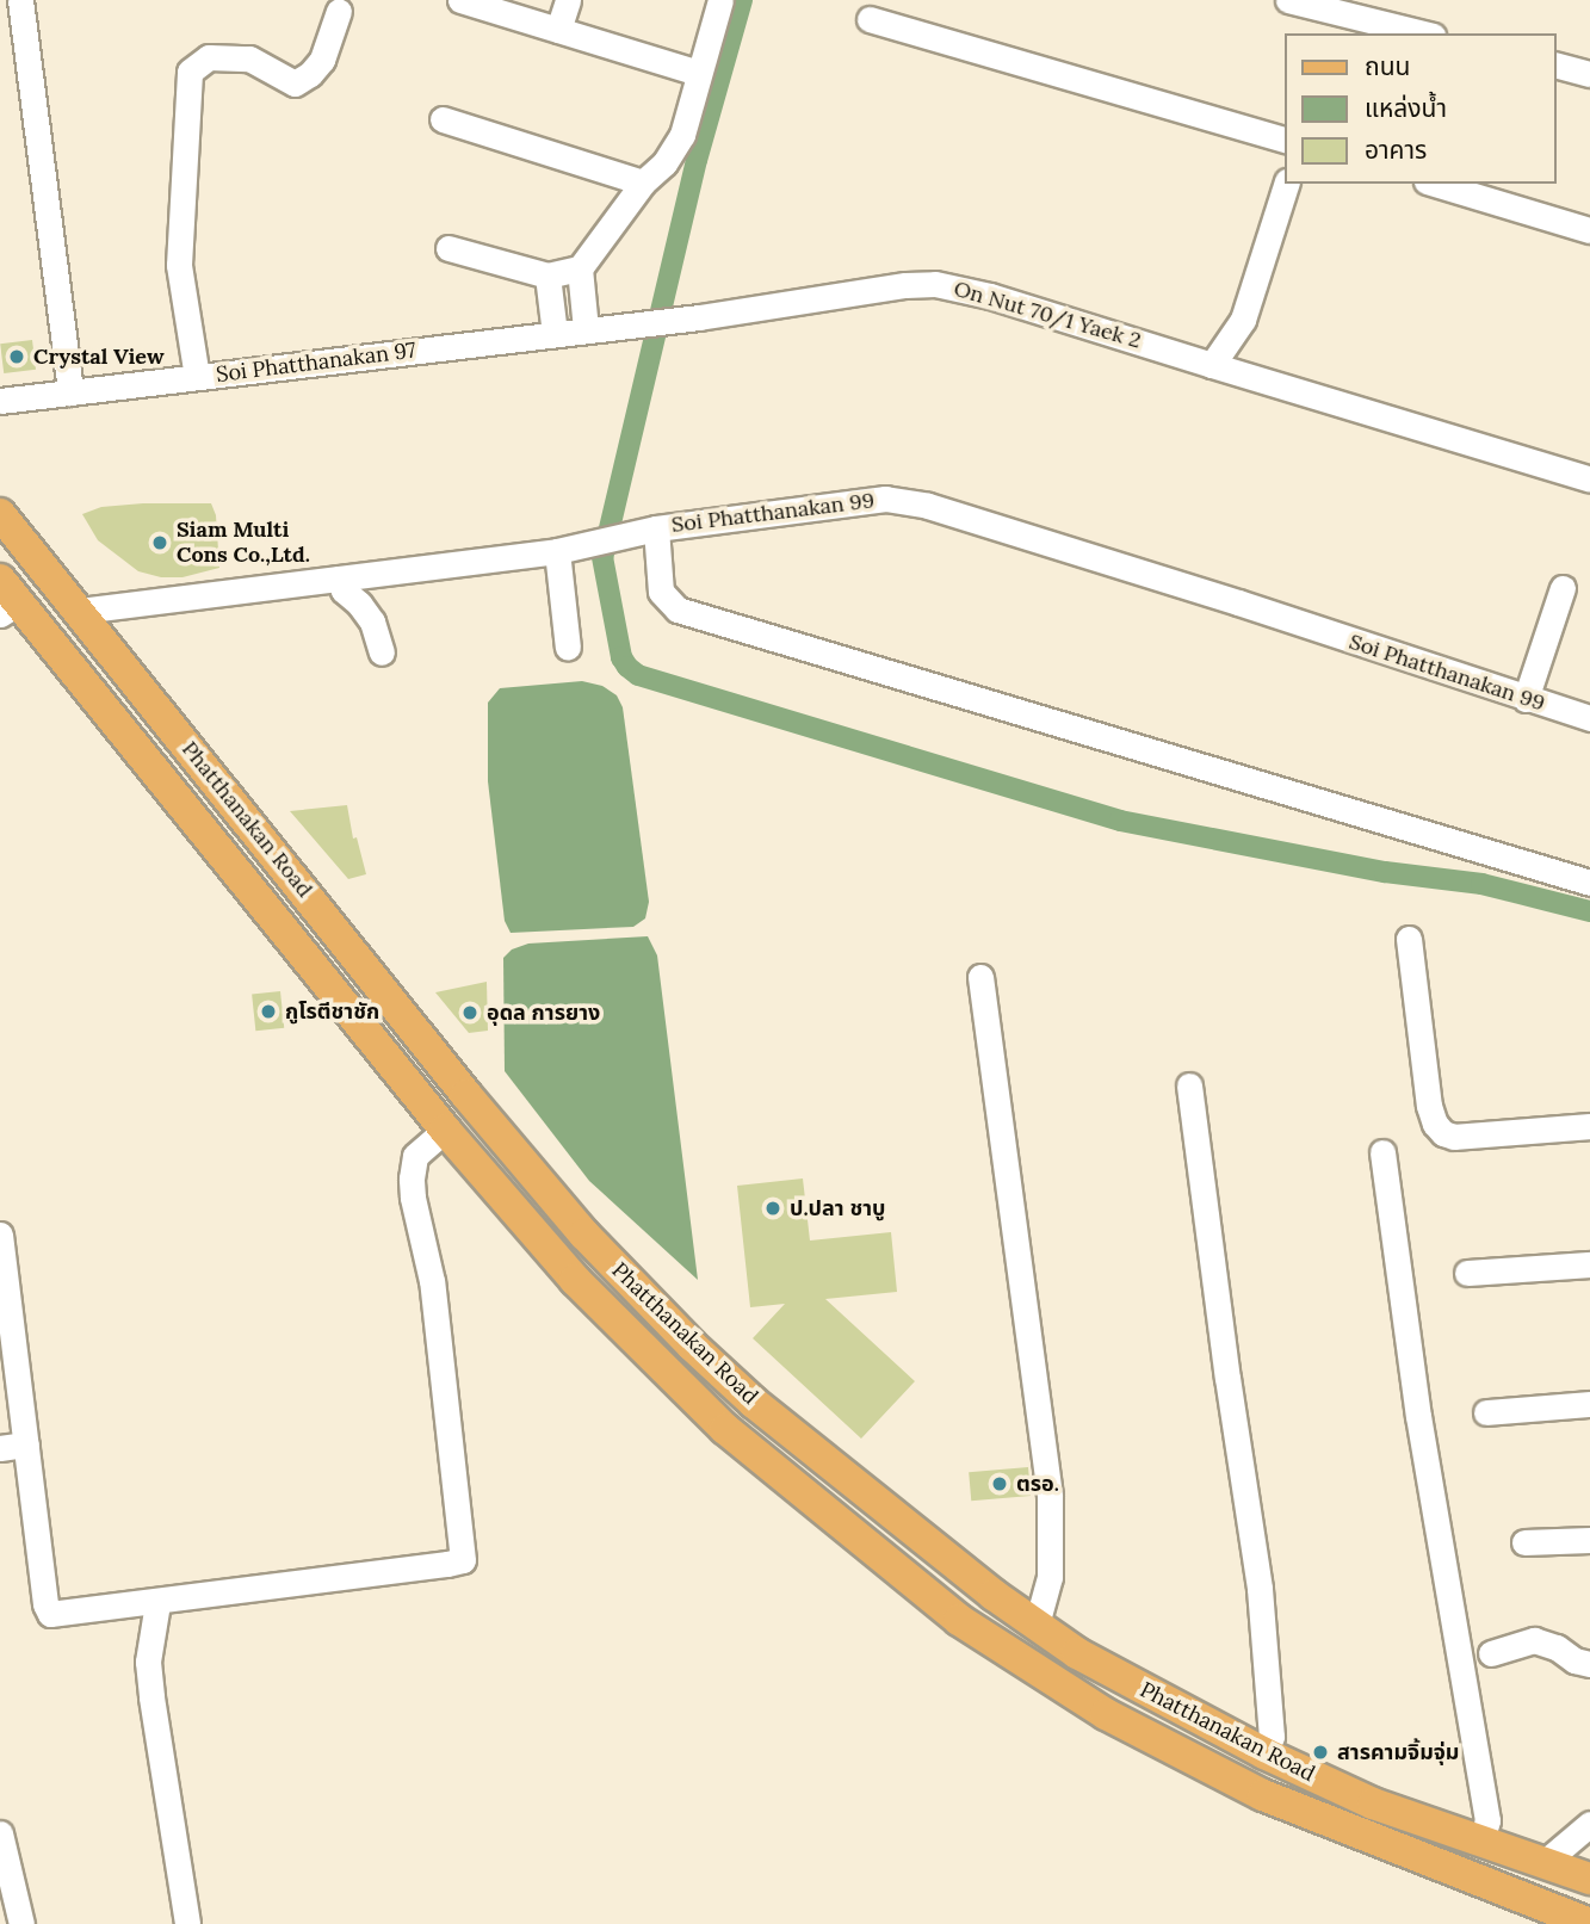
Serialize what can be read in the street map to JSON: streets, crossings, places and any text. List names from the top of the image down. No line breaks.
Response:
{"streets":{"main road":["Phatthanakan Road"],"street":["On Nut 70/1 Yaek 2","Soi Phatthanakan 97","Soi Phatthanakan 99"]},"crossings":[["On Nut 70/1 Yaek 2","Soi Phatthanakan 97"],["Soi Phatthanakan 99","Phatthanakan Road"]],"places":["Crystal View","Siam Multi Cons Co.,Ltd.","กูโรตีชาชัก","อุดล การยาง","ป.ปลา ชาบู","ตรอ.","สารคามจิ้มจุ่ม"],"legend":["ถนน","แหล่งน้ำ","อาคาร"]}
